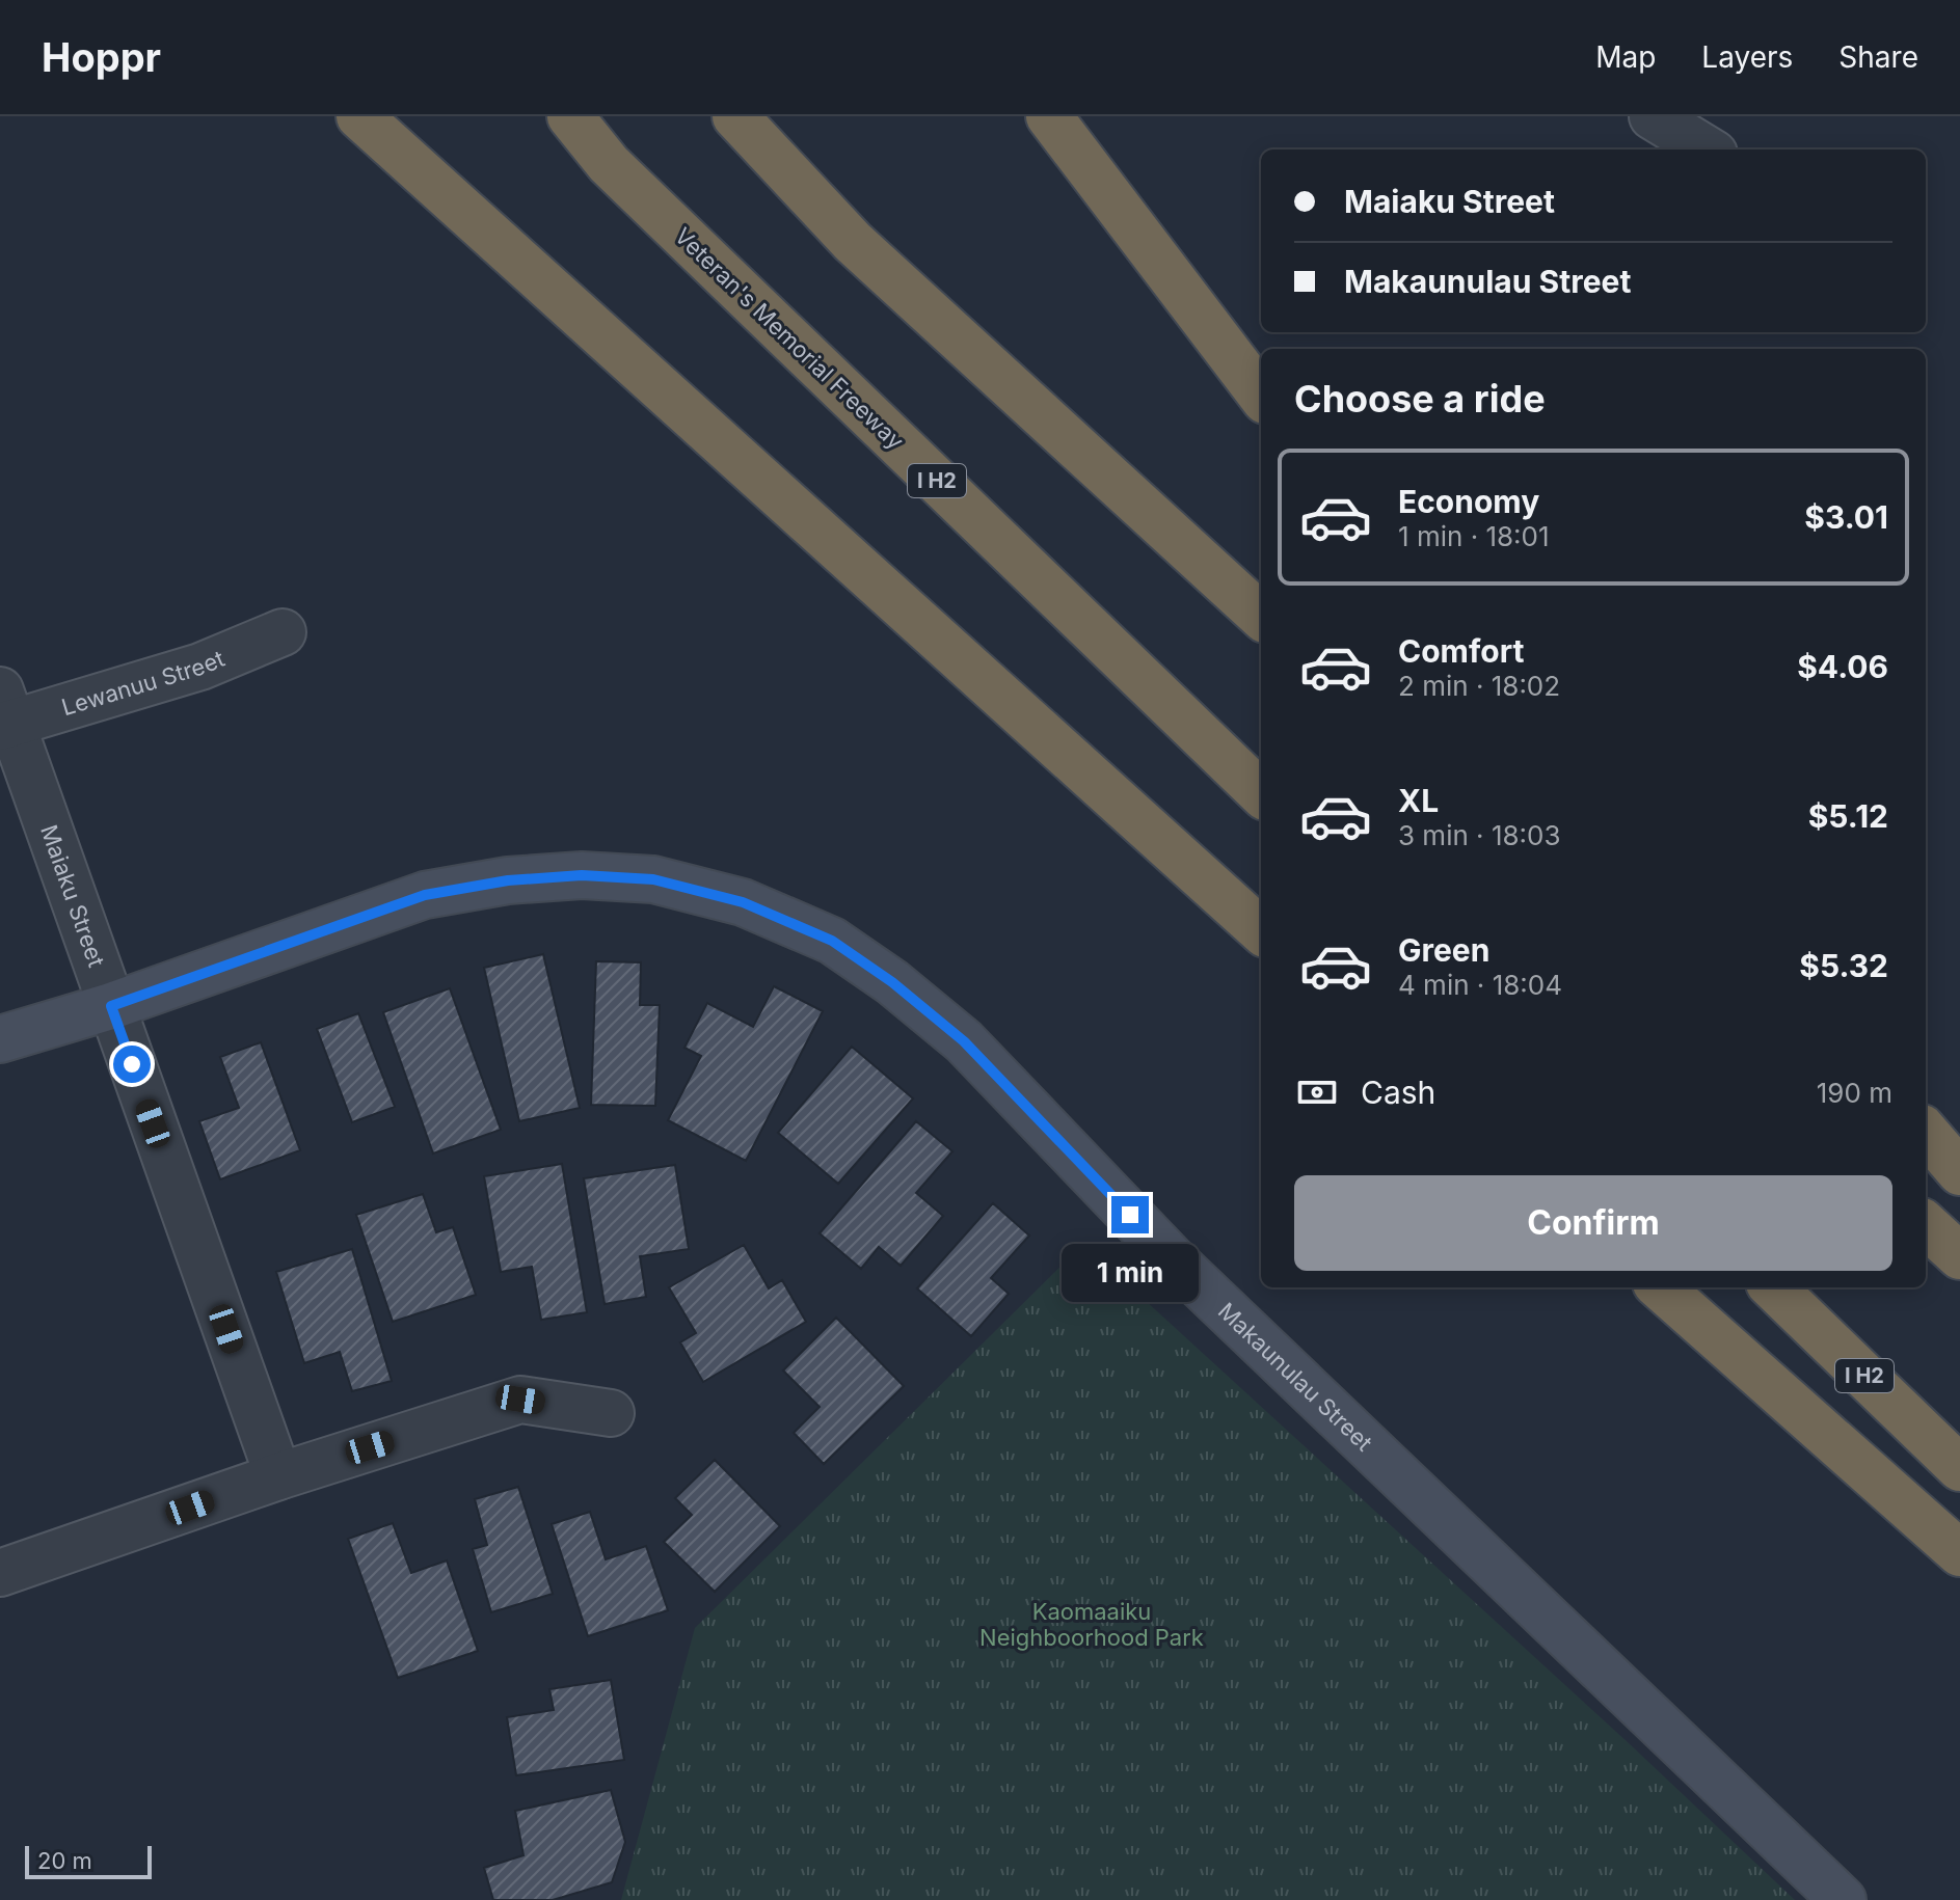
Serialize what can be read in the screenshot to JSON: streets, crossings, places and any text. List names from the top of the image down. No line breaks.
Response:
{"streets":{"highway":["Veteran's Memorial Freeway","I H2"],"street":["Lewanuu Street","Maiaku Street","Makaunulau Street"]},"crossings":[["Lewanuu Street","Maiaku Street"],["Maiaku Street","Makaunulau Street"]],"parks":["Kaomaaiku Neighboorhood Park"],"scale_bar":"20 m","page":{"header":"Hoppr","nav":["Map","Layers","Share"],"banner":["Maiaku Street","Makaunulau Street"],"heading":"Choose a ride","list":[{"name":"Economy","note":"1 min · 18:01","value":"$3.01"},{"name":"Comfort","note":"2 min · 18:02","value":"$4.06"},{"name":"XL","note":"3 min · 18:03","value":"$5.12"},{"name":"Green","note":"4 min · 18:04","value":"$5.32"}],"pay":["Cash","190 m"],"buttons":"Confirm","bubble":"1 min","scale":"20 m"}}
